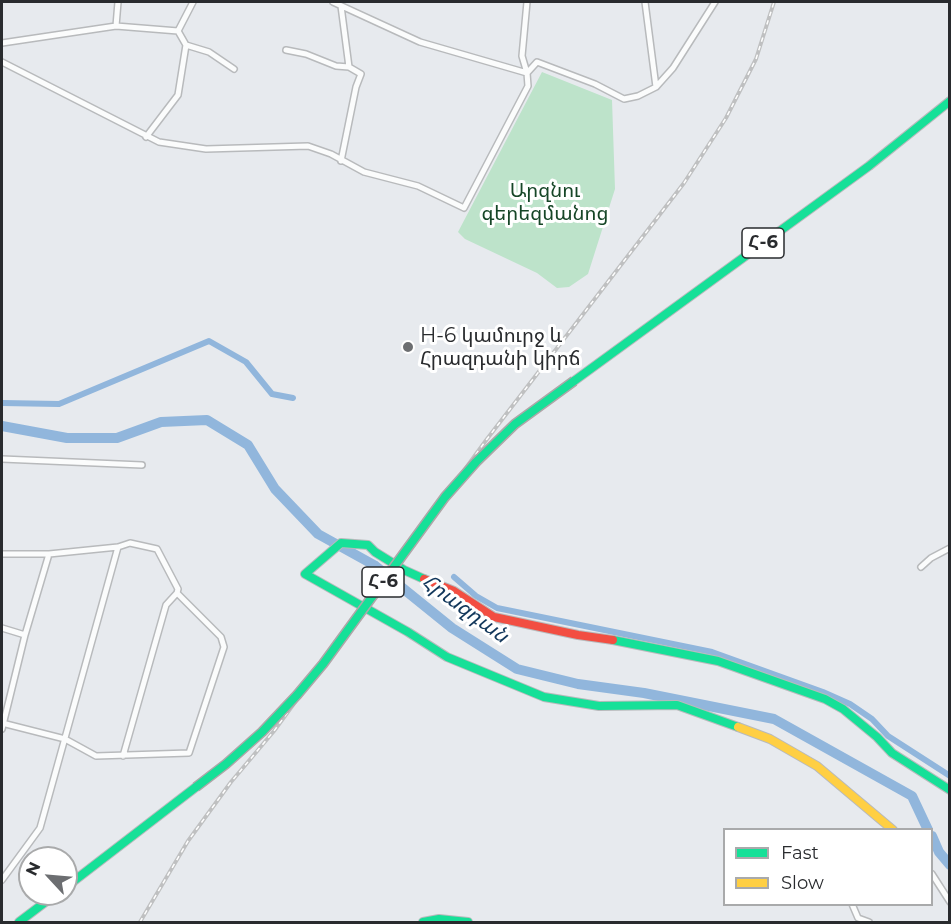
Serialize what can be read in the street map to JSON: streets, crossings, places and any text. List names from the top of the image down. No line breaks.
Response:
{"streets":{"street":["Հ-6"]},"water":["Հրազդան"],"parks":["Արզնու գերեզմանոց"],"places":["H-6 կամուրջ և Հրազդանի կիրճ"],"legend":["Fast","Slow"],"north":"top left"}
